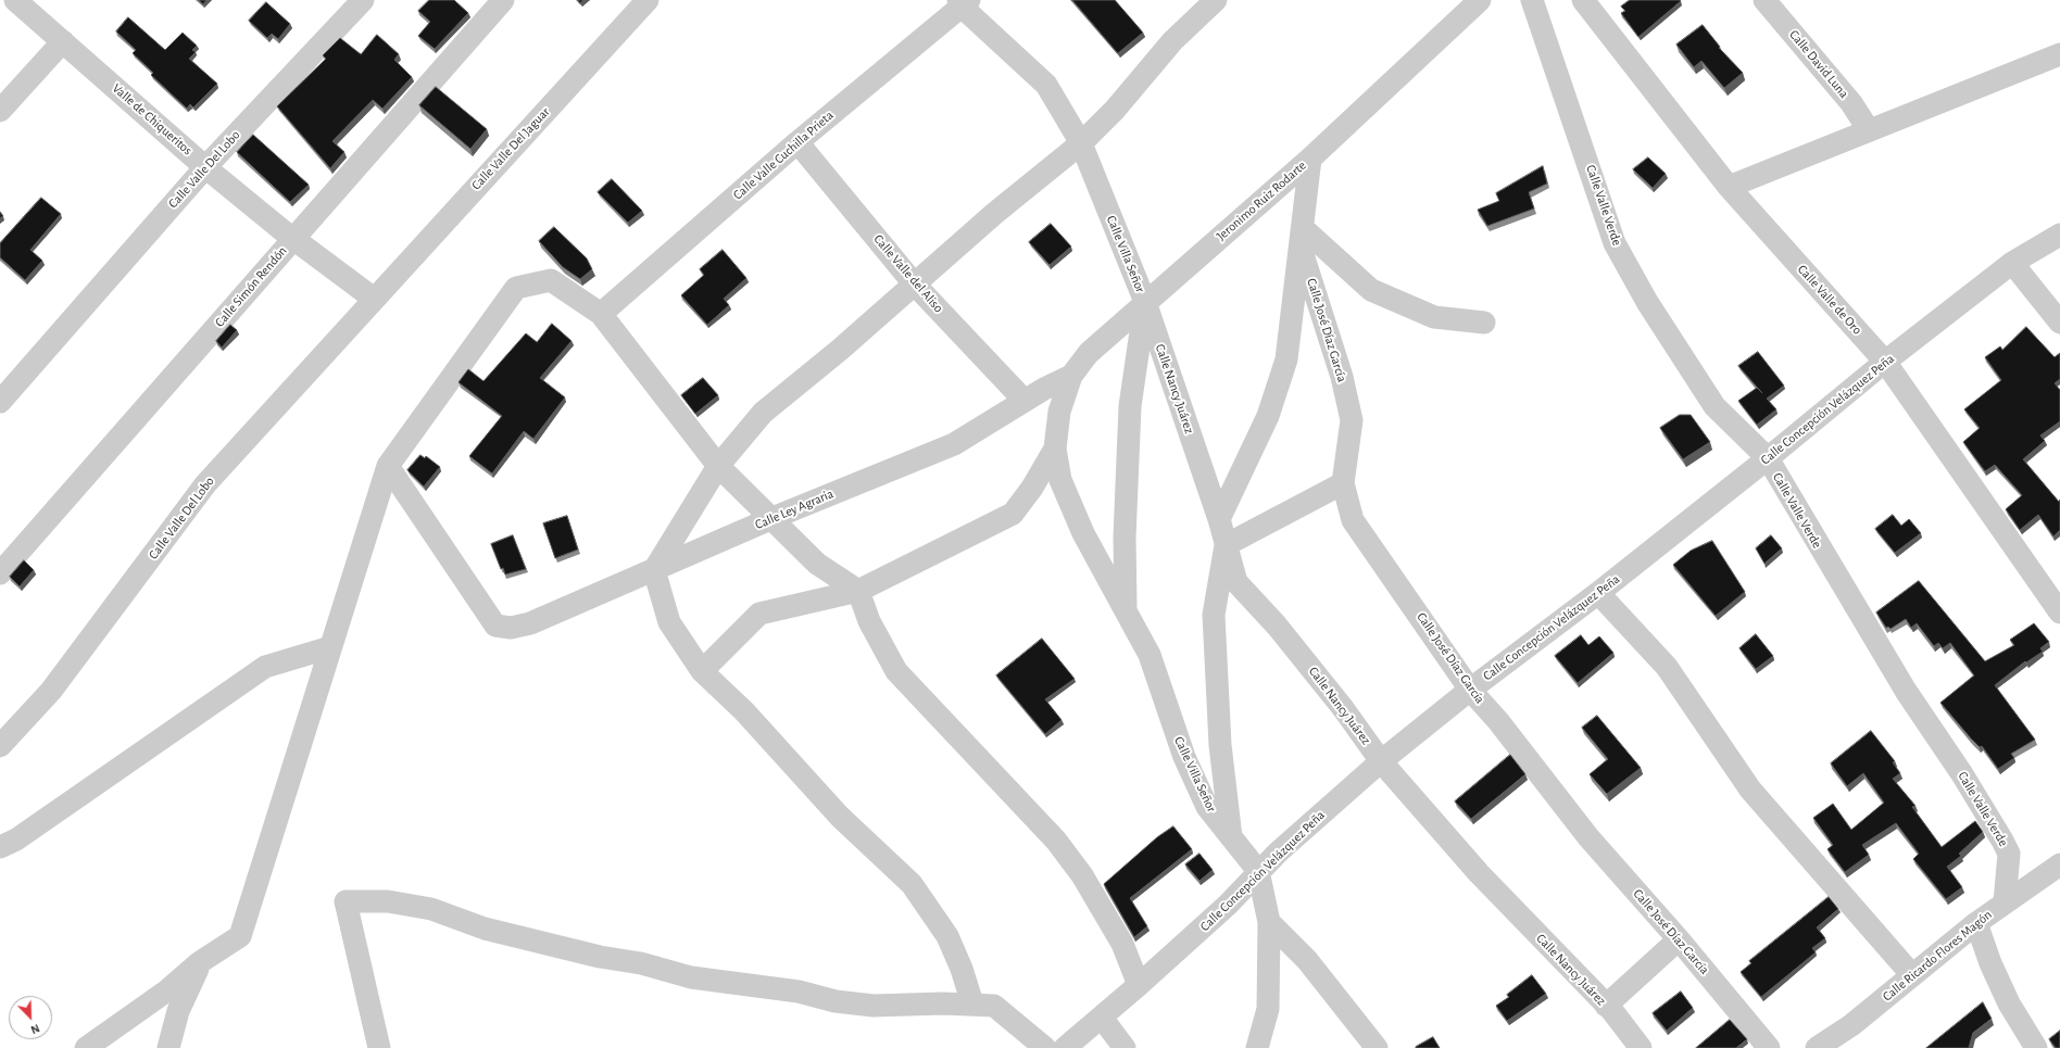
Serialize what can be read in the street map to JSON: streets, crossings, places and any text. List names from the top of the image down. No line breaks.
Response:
{"streets":{"street":["Calle David Luna","Valle de Chiqueritos","Calle Valle Del Jaguar","Calle Valle Cuchilla Prieta","Calle Valle Del Lobo","Jeronimo Ruiz Rodarte","Calle Valle Verde","Calle Villa Señor","Calle Valle del Aliso","Calle Simón Rendón","Calle Valle de Oro","Calle José Díaz García","Calle Nancy Juárez","Calle Concepción Velázquez Peña","Calle Ley Agraria","Calle Ricardo Flores Magón"]},"crossings":[["Valle de Chiqueritos","Calle Valle Del Jaguar"],["Valle de Chiqueritos","Calle Valle Del Lobo"],["Valle de Chiqueritos","Calle Simón Rendón"],["Calle Valle Del Jaguar","Calle Valle Del Lobo"],["Calle Valle Cuchilla Prieta","Calle Villa Señor"],["Calle Valle Cuchilla Prieta","Calle Valle del Aliso"],["Jeronimo Ruiz Rodarte","Calle Villa Señor"],["Jeronimo Ruiz Rodarte","Calle Nancy Juárez"],["Jeronimo Ruiz Rodarte","Calle Ley Agraria"],["Calle Valle Verde","Calle Concepción Velázquez Peña"],["Calle Valle Verde","Calle Ricardo Flores Magón"],["Calle Villa Señor","Calle Nancy Juárez"],["Calle Villa Señor","Calle Concepción Velázquez Peña"],["Calle Valle del Aliso","Calle Ley Agraria"],["Calle Valle de Oro","Calle Concepción Velázquez Peña"],["Calle José Díaz García","Calle Concepción Velázquez Peña"],["Calle Nancy Juárez","Calle Concepción Velázquez Peña"]],"north":"bottom right"}
